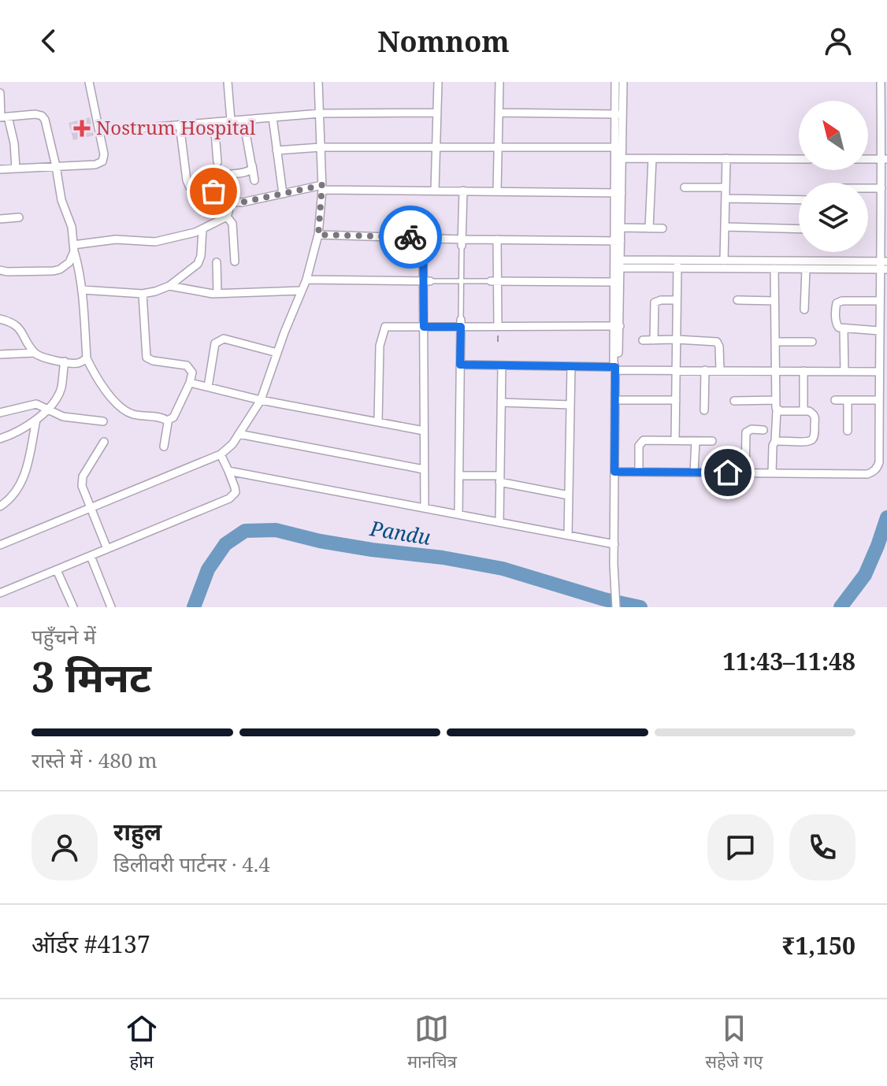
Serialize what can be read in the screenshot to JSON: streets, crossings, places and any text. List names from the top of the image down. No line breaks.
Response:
{"water":["Pandu"],"places":{"health":["Nostrum Hospital"]},"north":"top left","page":{"header":"Nomnom","heading":["3 मिनट","पहुँचने में","11:43–11:48"],"panel":["राहुल","डिलीवरी पार्टनर · 4.4","ऑर्डर #4137","₹1,150"],"bar":"रास्ते में · 480 m","tabs":["होम","मानचित्र","सहेजे गए"]}}
